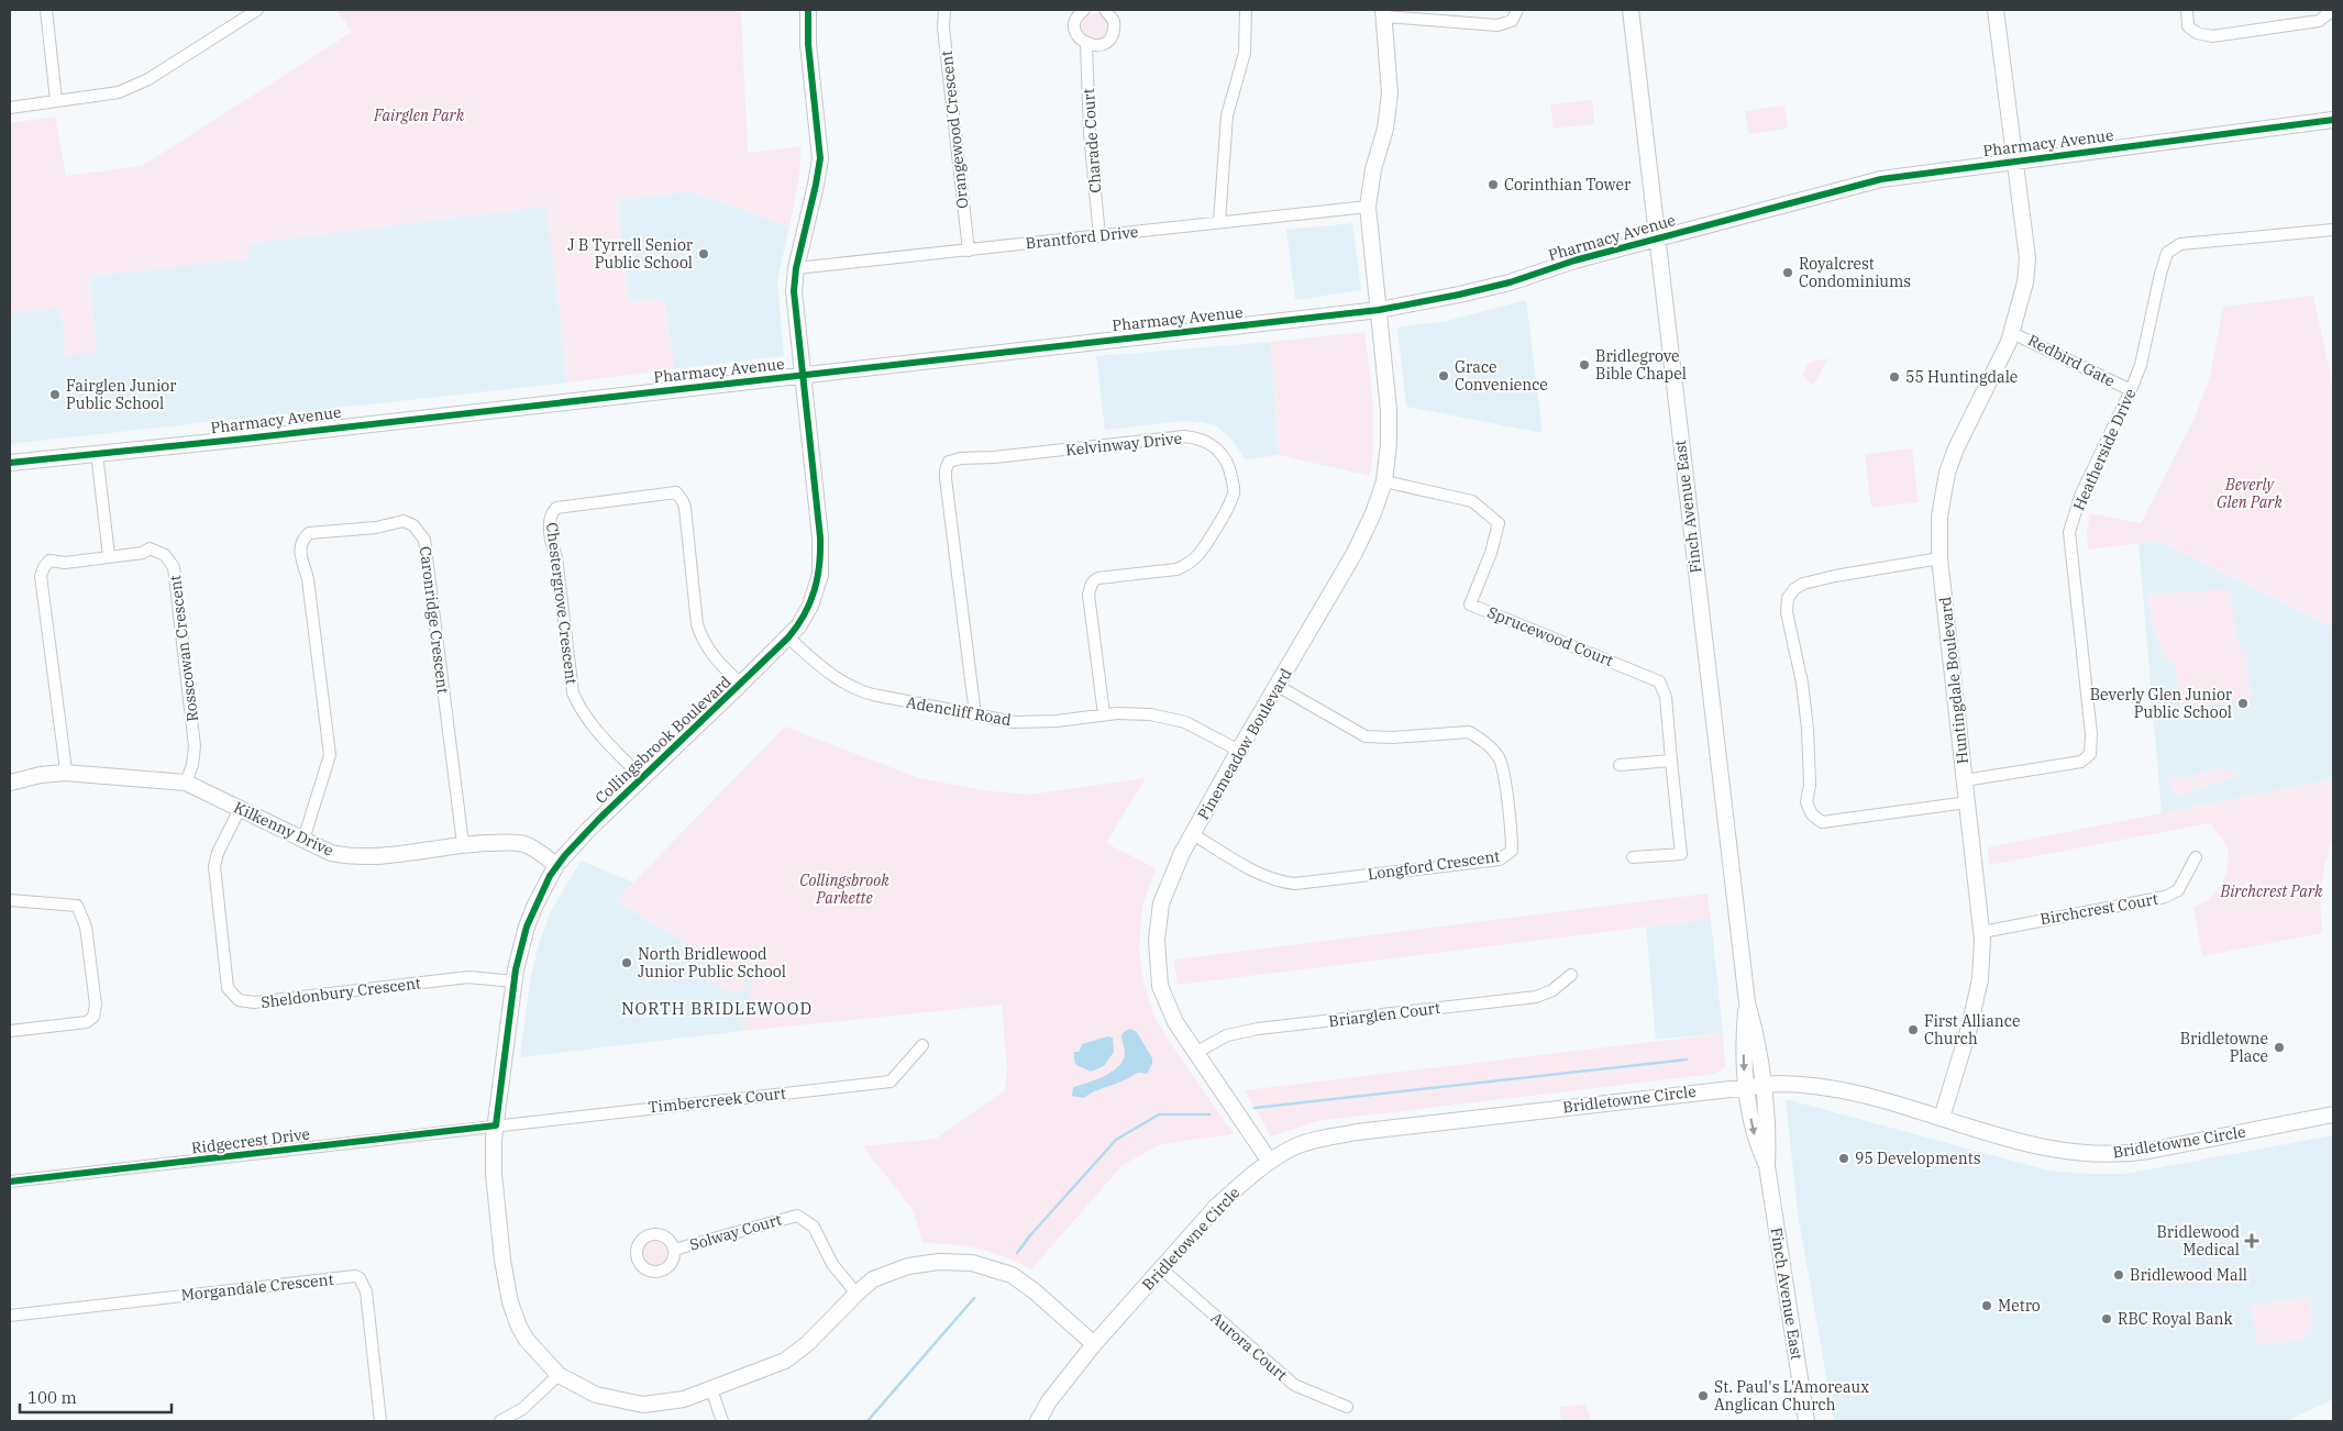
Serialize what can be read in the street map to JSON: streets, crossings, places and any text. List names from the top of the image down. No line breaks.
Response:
{"streets":{"street":["Orangewood Crescent","Charade Court","Pharmacy Avenue","Brantford Drive","Redbird Gate","Kelvinway Drive","Heatherside Drive","Finch Avenue East","Chestergrove Crescent","Caronridge Crescent","Sprucewood Court","Rosscowan Crescent","Huntingdale Boulevard","Adencliff Road","Collingsbrook Boulevard","Pinemeadow Boulevard","Kilkenny Drive","Longford Crescent","Birchcrest Court","Sheldonbury Crescent","Briarglen Court","Bridletowne Circle","Timbercreek Court","Ridgecrest Drive","Solway Court","Morgandale Crescent","Aurora Court"]},"crossings":[["Orangewood Crescent","Brantford Drive"],["Charade Court","Brantford Drive"],["Pharmacy Avenue","Finch Avenue East"],["Pharmacy Avenue","Huntingdale Boulevard"],["Pharmacy Avenue","Collingsbrook Boulevard"],["Pharmacy Avenue","Pinemeadow Boulevard"],["Brantford Drive","Collingsbrook Boulevard"],["Brantford Drive","Pinemeadow Boulevard"],["Redbird Gate","Heatherside Drive"],["Redbird Gate","Huntingdale Boulevard"],["Kelvinway Drive","Adencliff Road"],["Heatherside Drive","Huntingdale Boulevard"],["Finch Avenue East","Bridletowne Circle"],["Chestergrove Crescent","Collingsbrook Boulevard"],["Caronridge Crescent","Kilkenny Drive"],["Sprucewood Court","Pinemeadow Boulevard"],["Rosscowan Crescent","Kilkenny Drive"],["Huntingdale Boulevard","Birchcrest Court"],["Huntingdale Boulevard","Bridletowne Circle"],["Adencliff Road","Collingsbrook Boulevard"],["Adencliff Road","Pinemeadow Boulevard"],["Collingsbrook Boulevard","Kilkenny Drive"],["Collingsbrook Boulevard","Sheldonbury Crescent"],["Collingsbrook Boulevard","Bridletowne Circle"],["Collingsbrook Boulevard","Timbercreek Court"],["Collingsbrook Boulevard","Ridgecrest Drive"],["Collingsbrook Boulevard","Solway Court"],["Pinemeadow Boulevard","Longford Crescent"],["Pinemeadow Boulevard","Briarglen Court"],["Pinemeadow Boulevard","Bridletowne Circle"],["Kilkenny Drive","Sheldonbury Crescent"],["Bridletowne Circle","Aurora Court"],["Timbercreek Court","Ridgecrest Drive"]],"districts":["NORTH BRIDLEWOOD"],"parks":["Fairglen Park","Beverly Glen Park","Collingsbrook Parkette","Birchcrest Park"],"places":{"other":["Corinthian Tower","J B Tyrrell Senior Public School","Royalcrest Condominiums","Bridlegrove Bible Chapel","Grace Convenience","55 Huntingdale","Fairglen Junior Public School","Beverly Glen Junior Public School","North Bridlewood Junior Public School","First Alliance Church","Bridletowne Place","95 Developments","Bridlewood Mall","Metro","RBC Royal Bank","St. Paul's L'Amoreaux Anglican Church"],"health":["Bridlewood Medical"]},"scale_bar":"100 m"}
